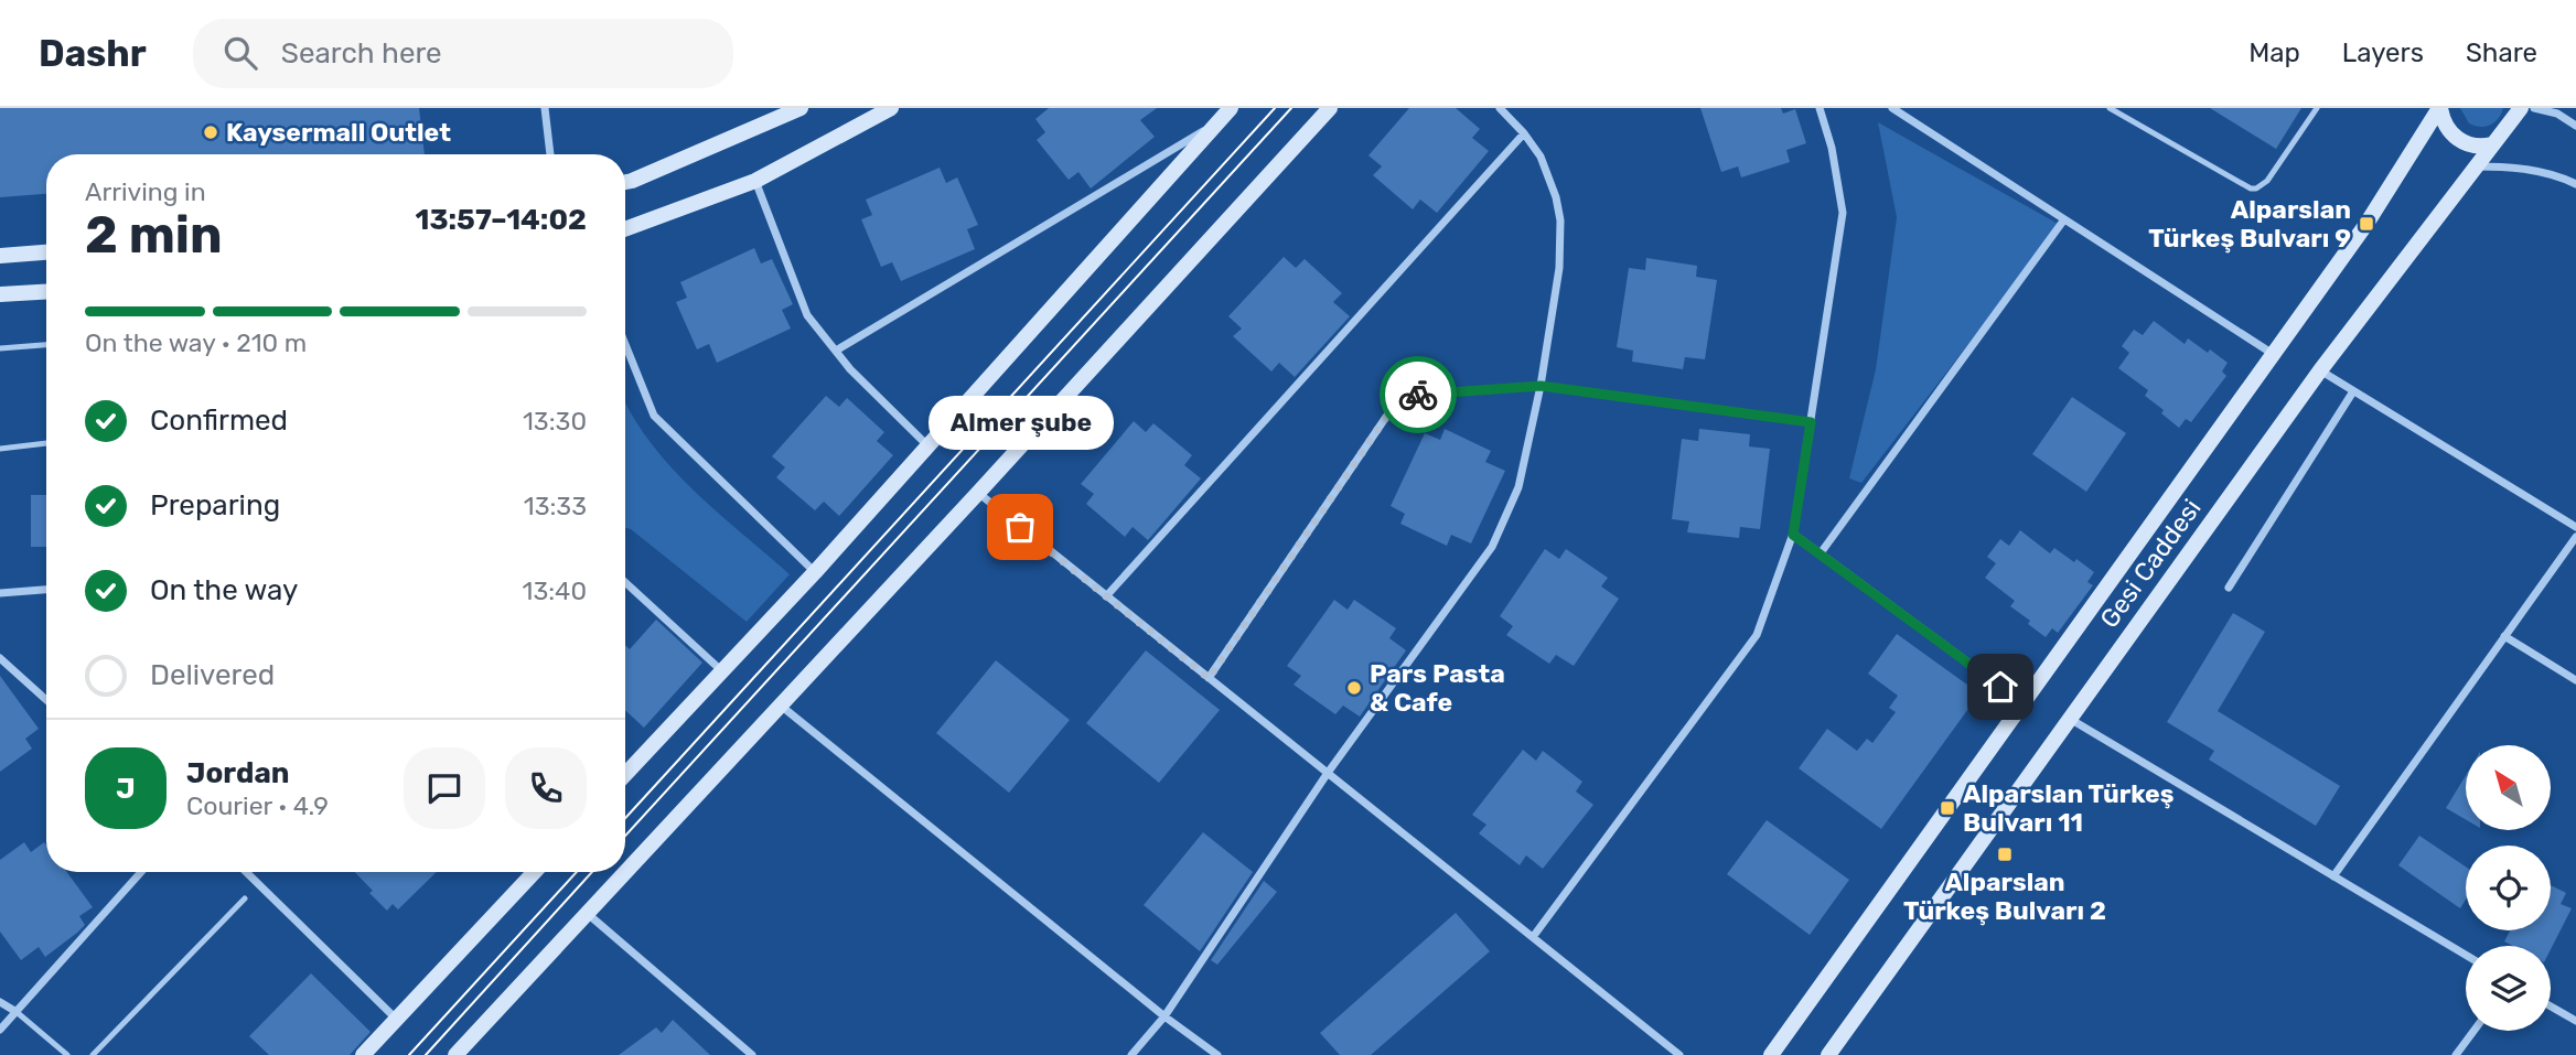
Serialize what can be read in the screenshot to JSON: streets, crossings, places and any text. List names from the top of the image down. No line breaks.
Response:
{"streets":{"street":["Gesi Caddesi"]},"places":{"other":["Kaysermall Outlet","Almer şube","Pars Pasta & Cafe"],"transit":["Alparslan Türkeş Bulvarı 9","Alparslan Türkeş Bulvarı 11","Alparslan Türkeş Bulvarı 2"]},"north":"top left","page":{"header":"Dashr","search":"Search here","nav":["Map","Layers","Share"],"heading":["2 min","Arriving in","13:57–14:02"],"panel":["Jordan","Courier · 4.9"],"bar":"On the way · 210 m","list":[["Confirmed","13:30"],["Preparing","13:33"],["On the way","13:40"],"Delivered"],"bubble":"Almer şube","round":"J"}}
